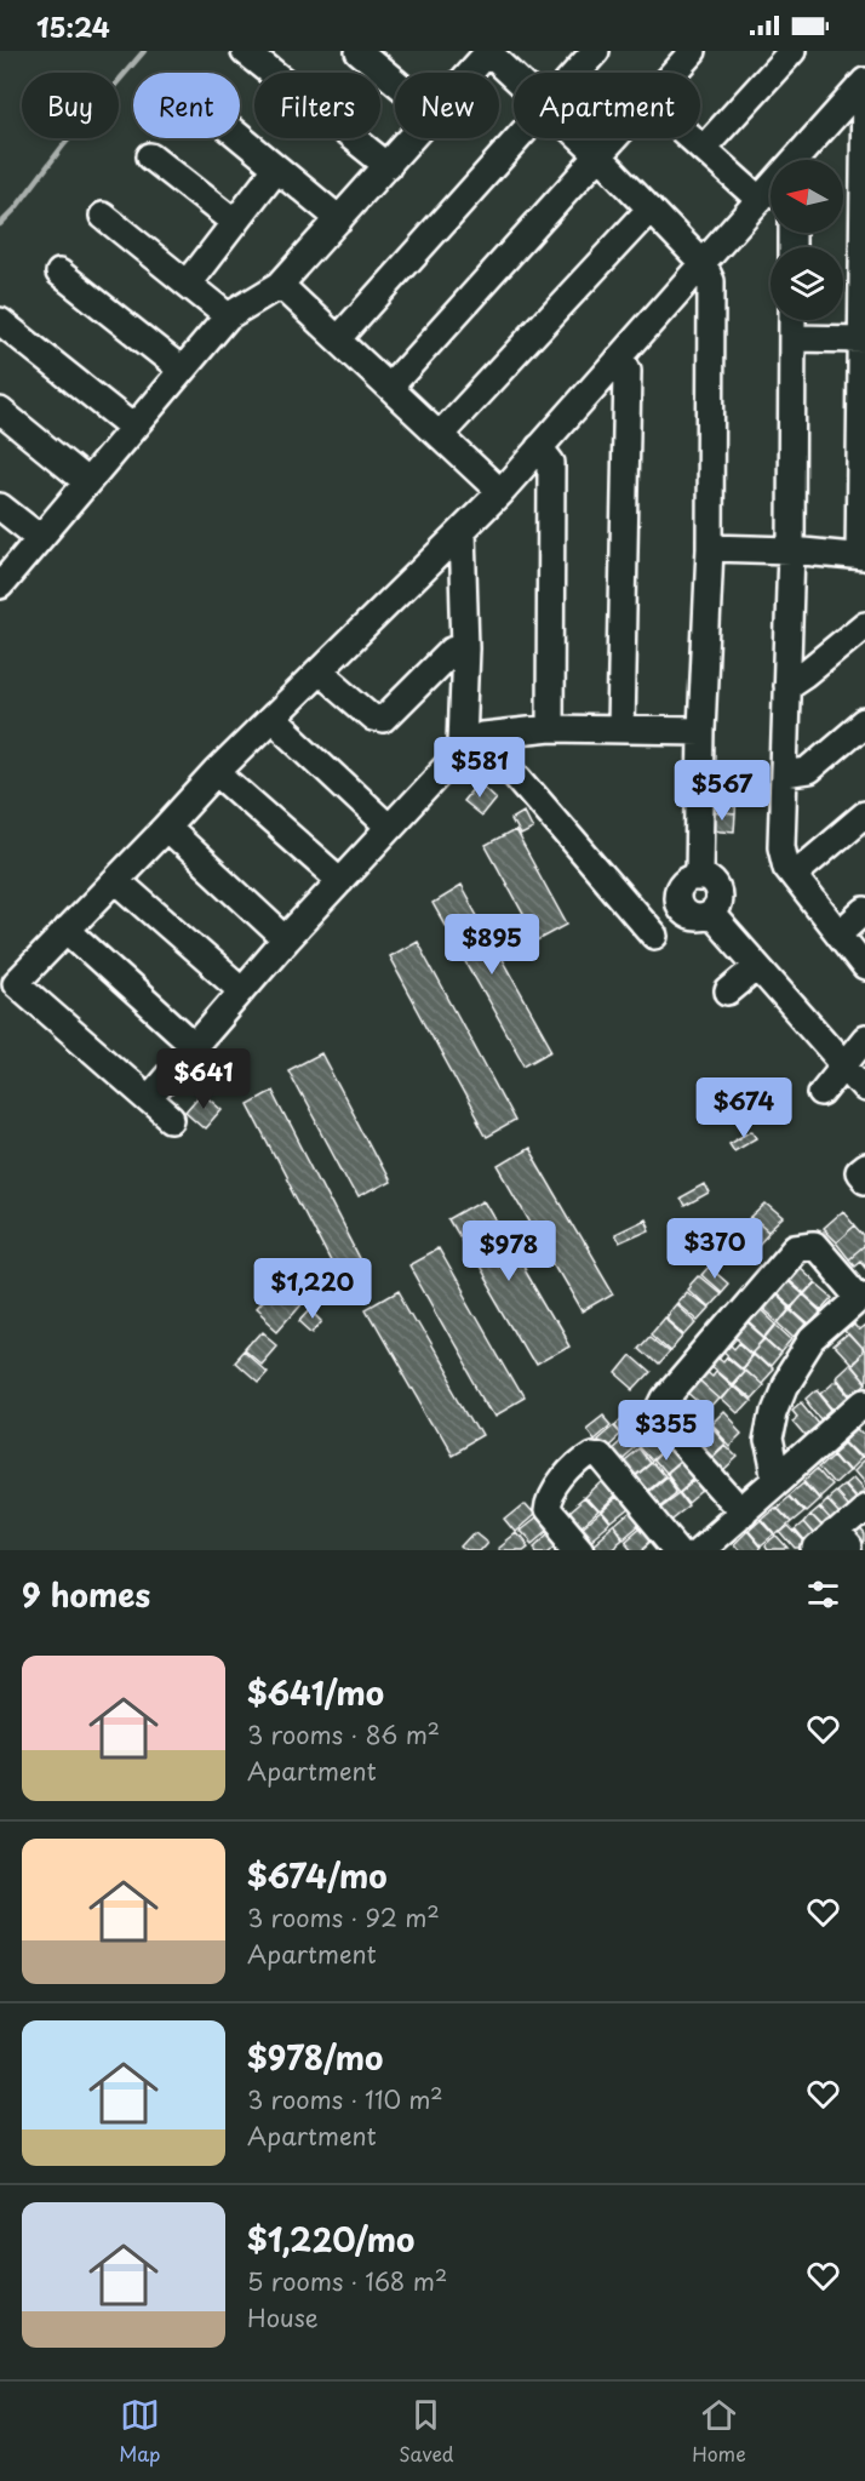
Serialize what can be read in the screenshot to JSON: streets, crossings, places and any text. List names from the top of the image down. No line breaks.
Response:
{"north":"left","page":{"status":"15:24","chip":["Buy","Rent","Filters","New","Apartment"],"price":["$581","$567","$895","$641","$674","$370","$978","$1,220","$355"],"heading":"9 homes","list":[{"name":"$641/mo","note":"3 rooms · 86 m² · Apartment"},{"name":"$674/mo","note":"3 rooms · 92 m² · Apartment"},{"name":"$978/mo","note":"3 rooms · 110 m² · Apartment"},{"name":"$1,220/mo","note":"5 rooms · 168 m² · House"}],"tabs":["Map","Saved","Home"]}}
